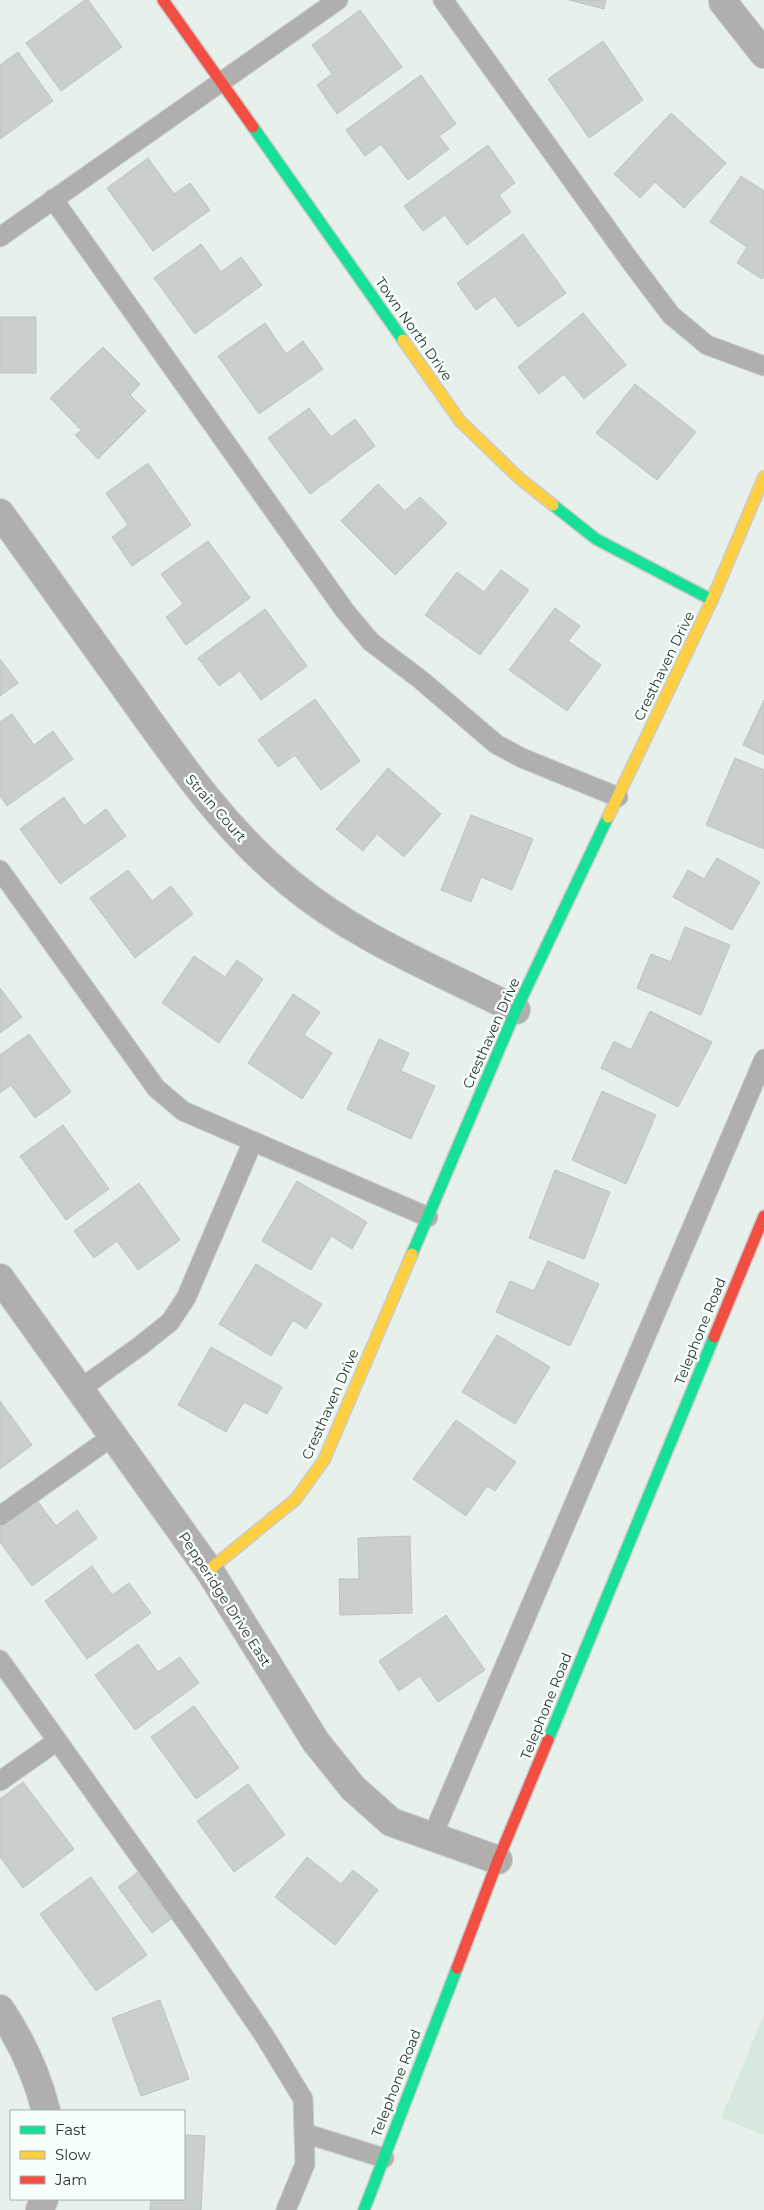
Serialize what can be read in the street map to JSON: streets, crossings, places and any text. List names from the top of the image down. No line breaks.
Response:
{"streets":{"street":["Town North Drive","Cresthaven Drive","Strain Court","Telephone Road","Pepperidge Drive East"]},"crossings":[["Town North Drive","Cresthaven Drive"],["Cresthaven Drive","Strain Court"],["Cresthaven Drive","Pepperidge Drive East"],["Telephone Road","Pepperidge Drive East"]],"legend":["Fast","Slow","Jam"]}
